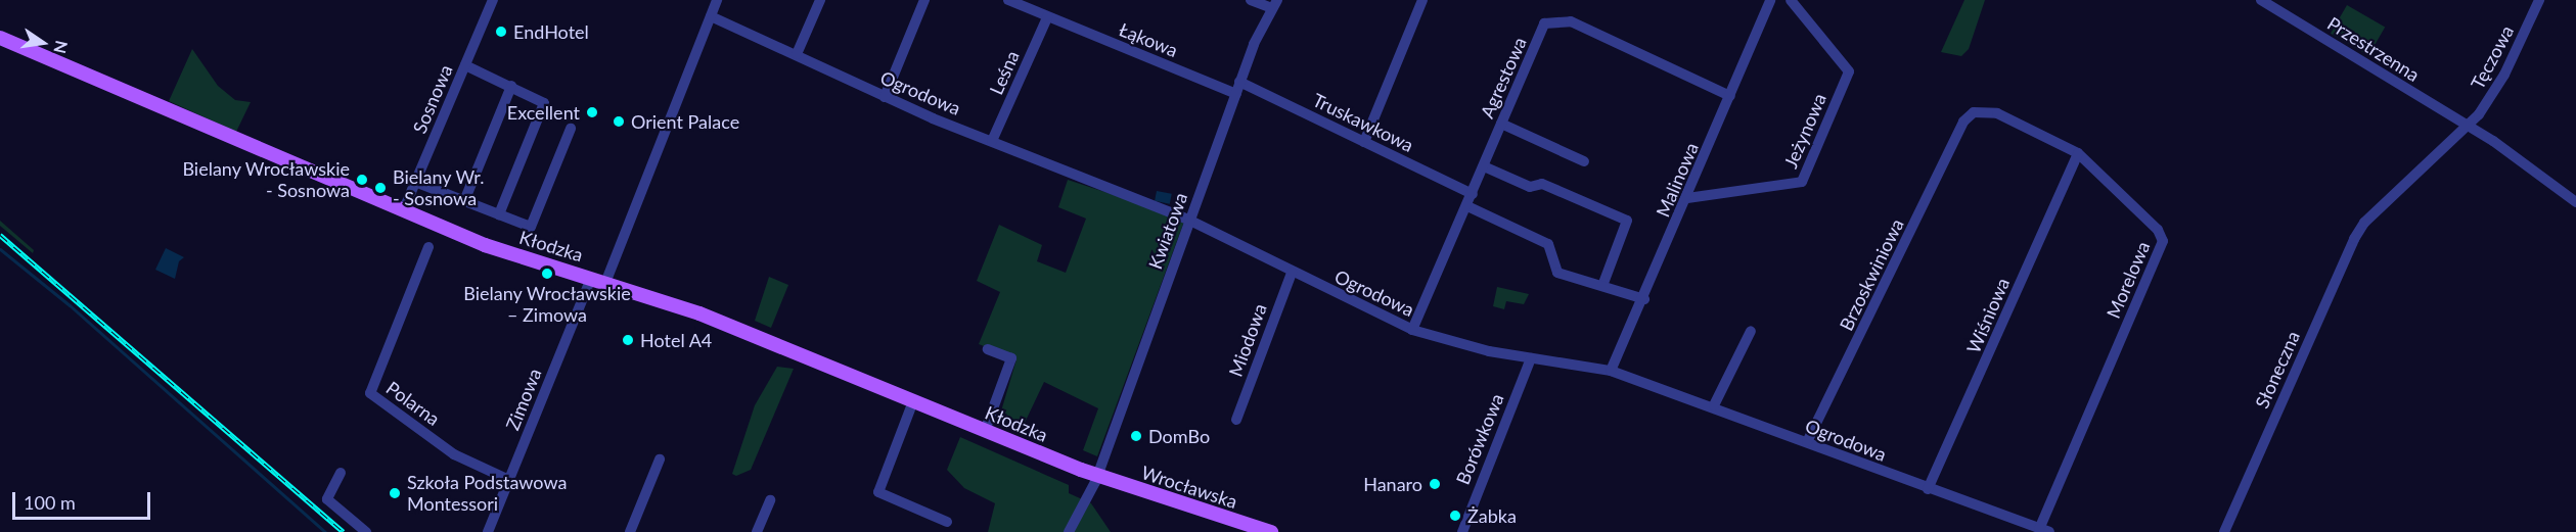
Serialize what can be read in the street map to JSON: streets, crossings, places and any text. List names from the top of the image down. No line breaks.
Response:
{"streets":{"main road":["Kłodzka","Wrocławska"],"street":["Łąkowa","Przestrzenna","Tęczowa","Leśna","Agrestowa","Ogrodowa","Sosnowa","Truskawkowa","Jeżynowa","Malinowa","Kwiatowa","Brzoskwiniowa","Morelowa","Wiśniowa","Miodowa","Słoneczna","Zimowa","Polarna","Borówkowa"]},"crossings":[["Łąkowa","Leśna"],["Łąkowa","Kwiatowa"],["Przestrzenna","Tęczowa"],["Tęczowa","Słoneczna"],["Leśna","Ogrodowa"],["Agrestowa","Ogrodowa"],["Agrestowa","Truskawkowa"],["Agrestowa","Malinowa"],["Ogrodowa","Malinowa"],["Ogrodowa","Kwiatowa"],["Ogrodowa","Brzoskwiniowa"],["Ogrodowa","Morelowa"],["Ogrodowa","Wiśniowa"],["Ogrodowa","Miodowa"],["Ogrodowa","Borówkowa"],["Sosnowa","Kłodzka"],["Truskawkowa","Kwiatowa"],["Jeżynowa","Malinowa"],["Kwiatowa","Kłodzka"],["Kwiatowa","Wrocławska"],["Kłodzka","Zimowa"],["Kłodzka","Wrocławska"],["Brzoskwiniowa","Morelowa"],["Morelowa","Wiśniowa"],["Zimowa","Polarna"]],"places":["EndHotel","Excellent","Orient Palace","Bielany Wrocławskie - Sosnowa","Bielany Wr. - Sosnowa","Bielany Wrocławskie – Zimowa","Hotel A4","DomBo","Hanaro","Szkoła Podstawowa Montessori","Żabka"],"scale_bar":"100 m","north":"right"}
